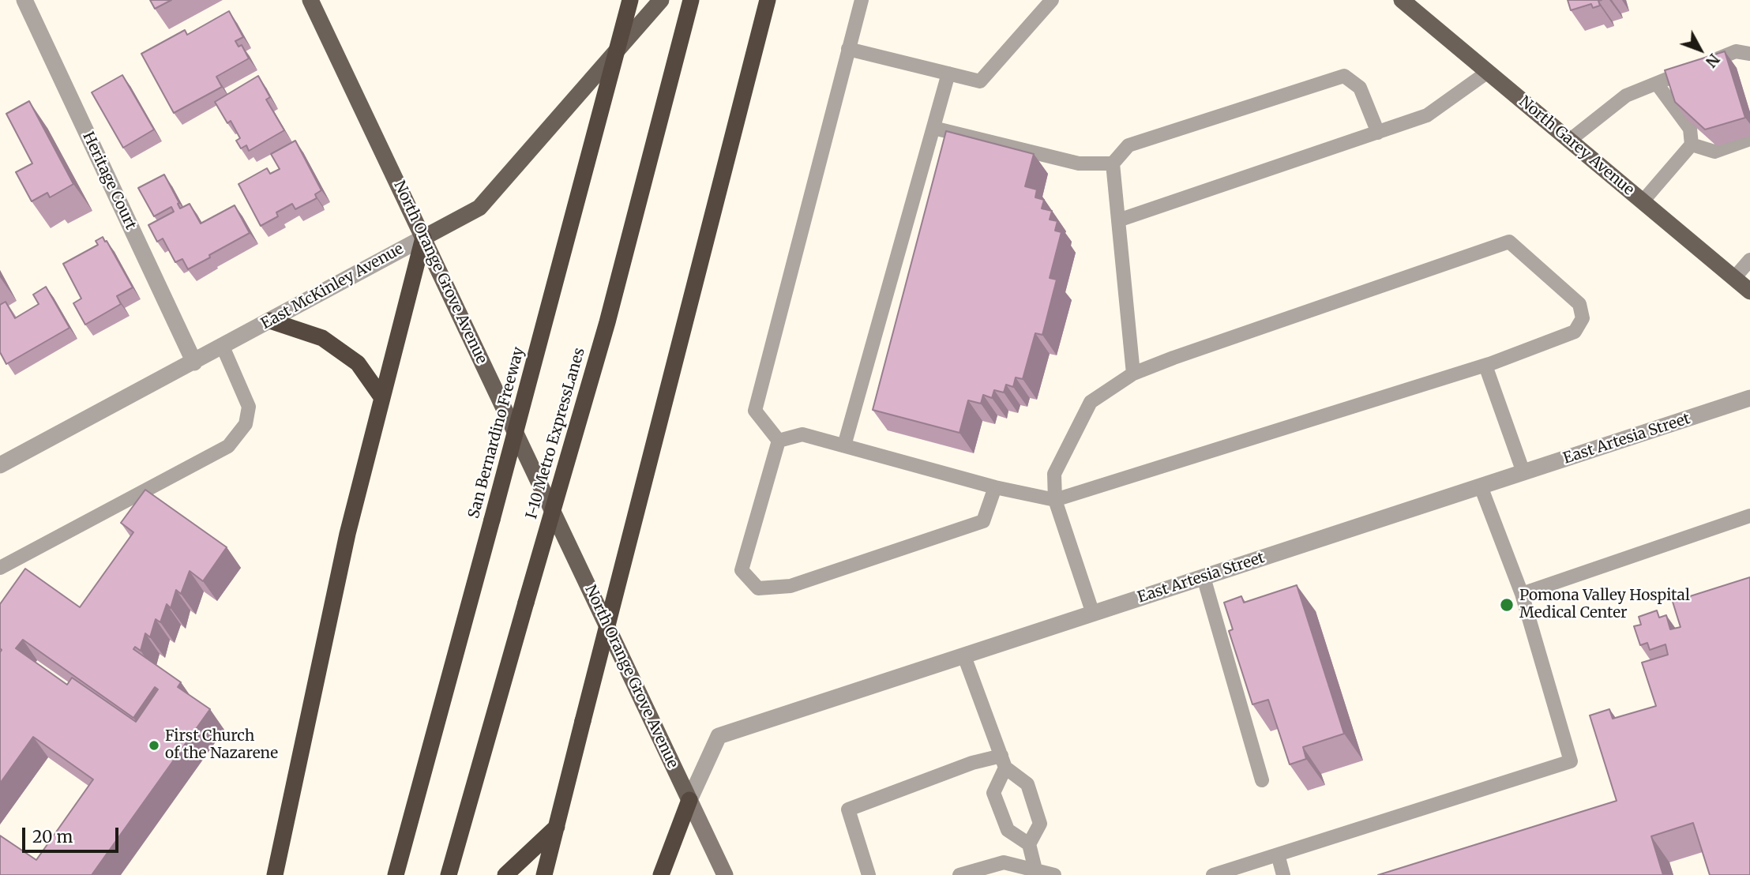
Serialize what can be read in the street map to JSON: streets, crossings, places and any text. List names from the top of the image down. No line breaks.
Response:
{"streets":{"highway":["San Bernardino Freeway","I-10 Metro ExpressLanes"],"main road":["North Garey Avenue","North Orange Grove Avenue","East McKinley Avenue"],"street":["Heritage Court","East Artesia Street"]},"crossings":[["Heritage Court","East McKinley Avenue"],["North Orange Grove Avenue","East McKinley Avenue"],["North Orange Grove Avenue","East Artesia Street"]],"places":["Pomona Valley Hospital Medical Center","First Church of the Nazarene"],"scale_bar":"20 m","north":"bottom right"}
